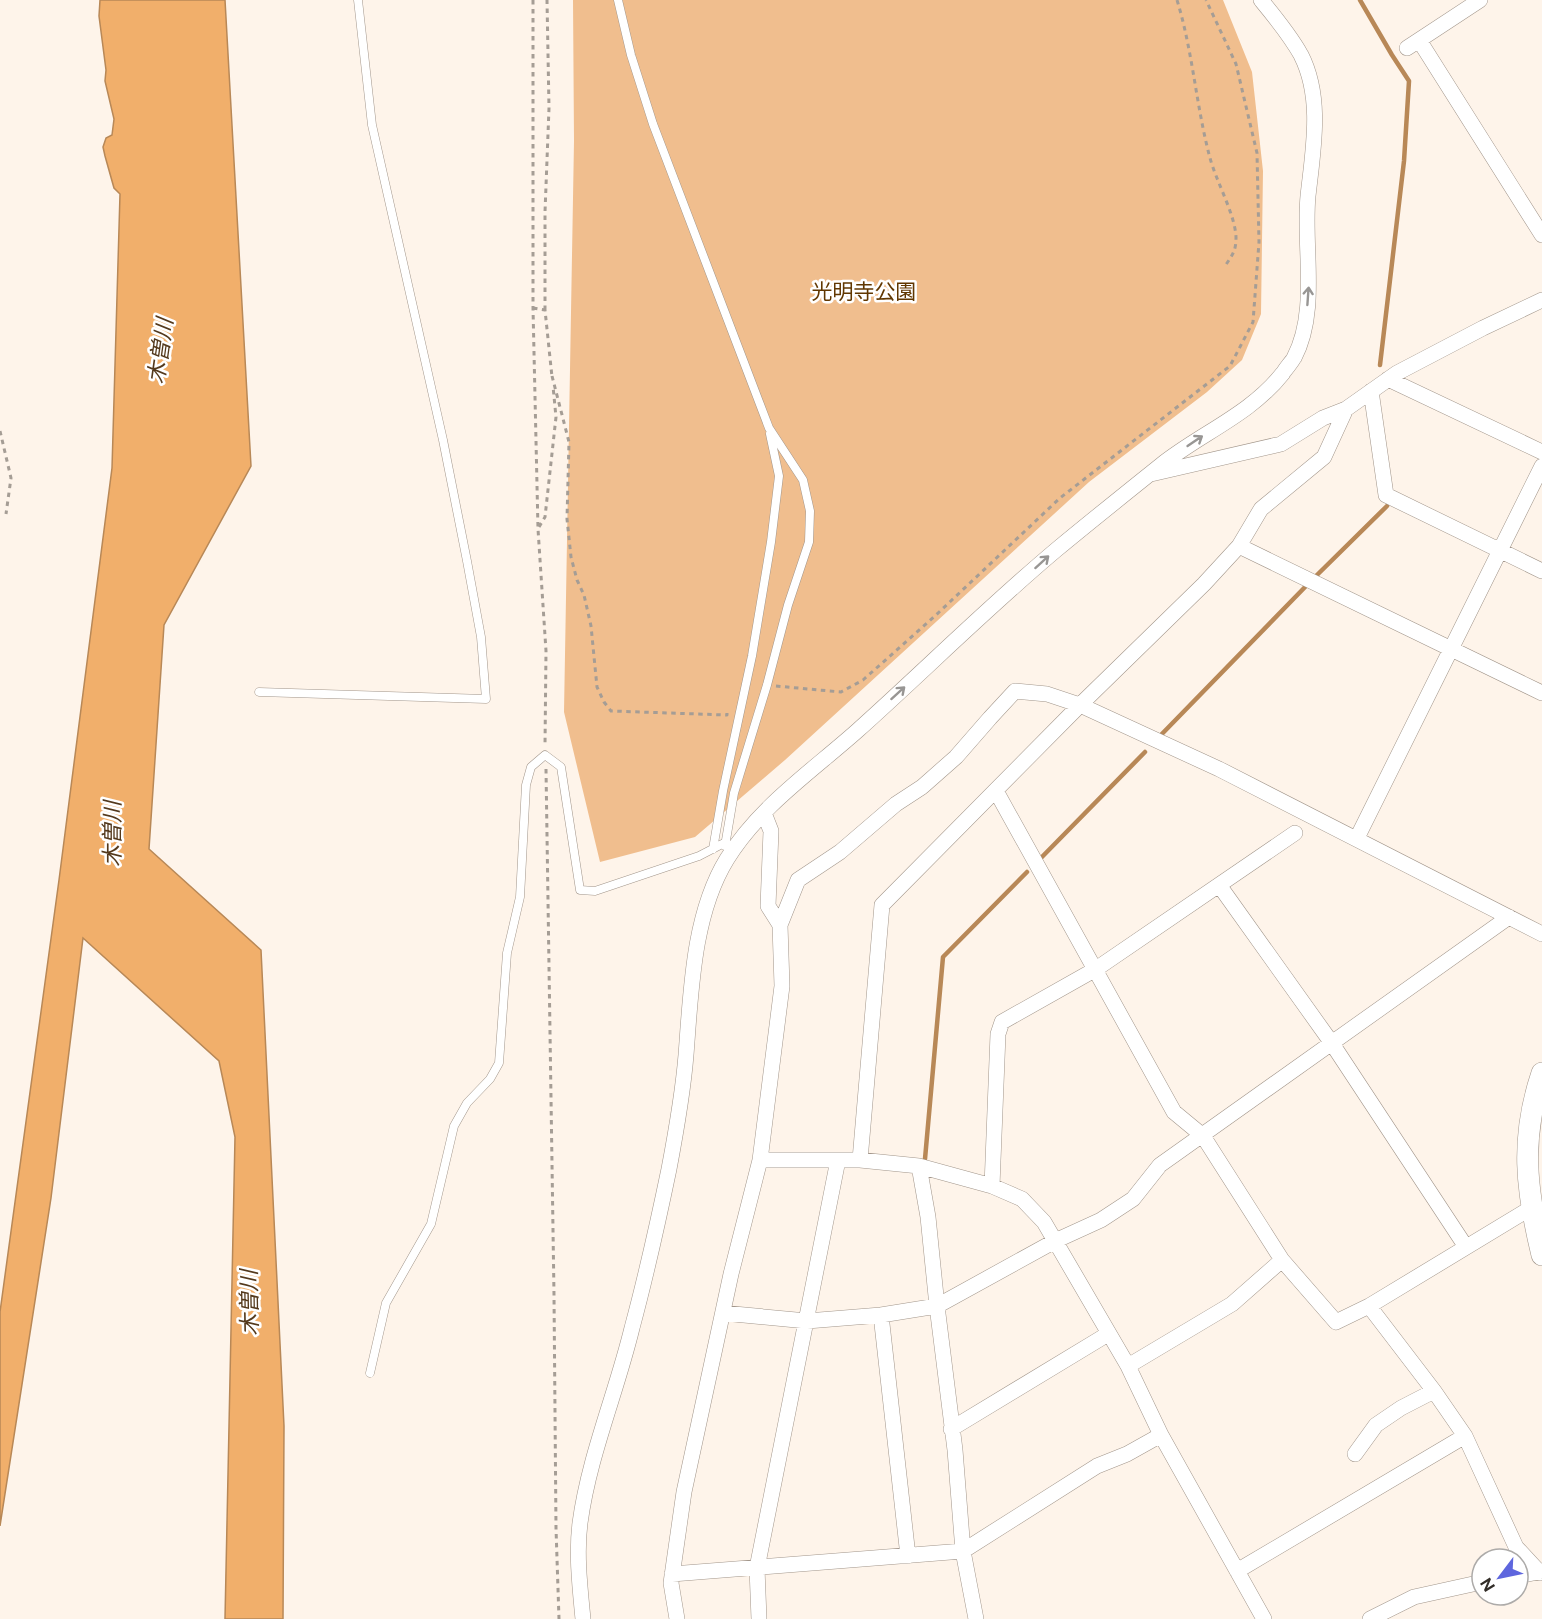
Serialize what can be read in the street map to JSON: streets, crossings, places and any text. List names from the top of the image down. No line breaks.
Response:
{"water":["木曽川"],"parks":["光明寺公園"],"north":"bottom left"}
